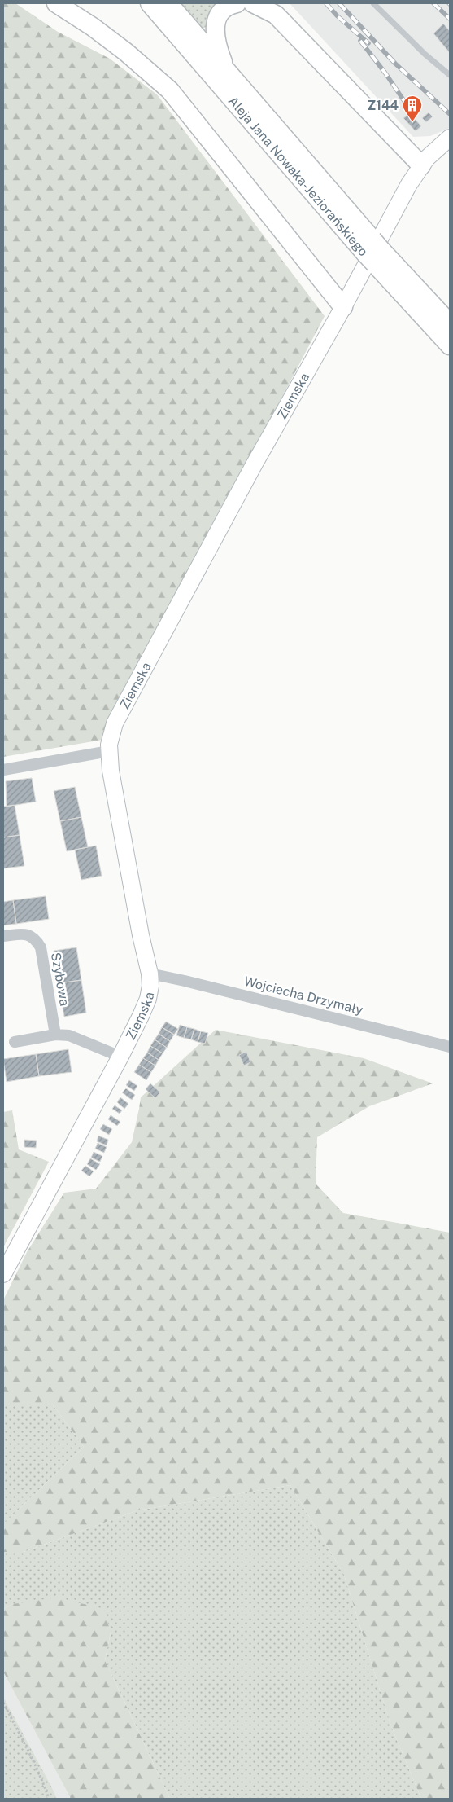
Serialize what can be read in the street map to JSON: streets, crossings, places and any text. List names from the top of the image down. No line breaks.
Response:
{"streets":{"main road":["Aleja Jana Nowaka-Jeziorańskiego"],"street":["Ziemska","Szybowa","Wojciecha Drzymały"]},"crossings":[["Ziemska","Wojciecha Drzymały"]],"places":{"building":["Z144"]}}
